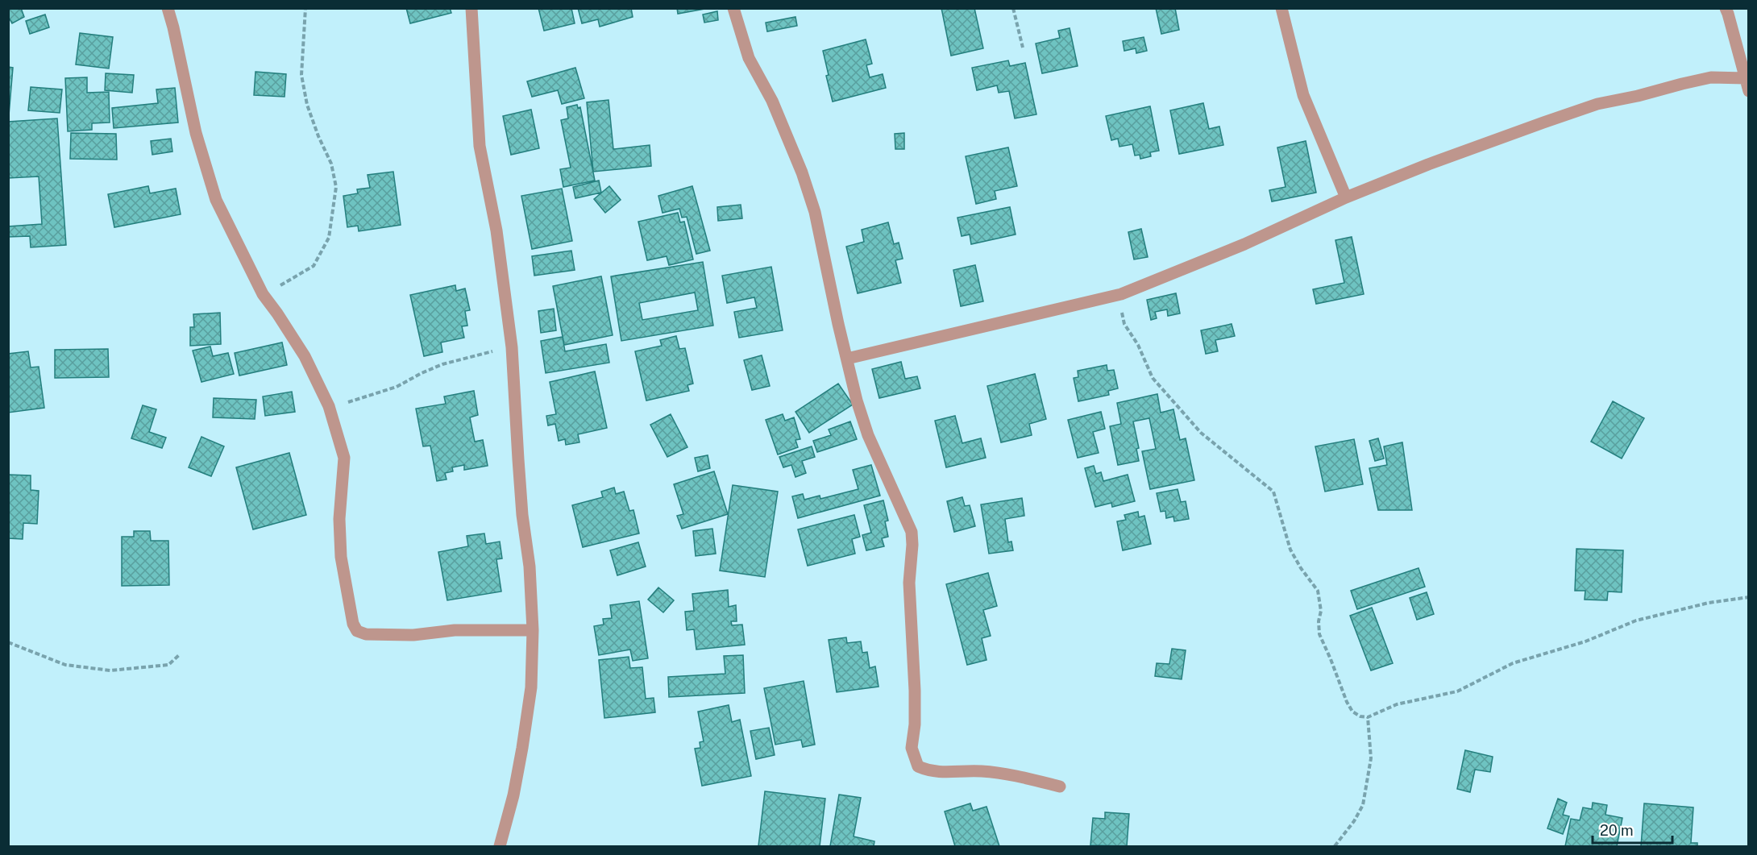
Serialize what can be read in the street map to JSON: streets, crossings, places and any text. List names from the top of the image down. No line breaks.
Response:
{"scale_bar":"20 m"}
